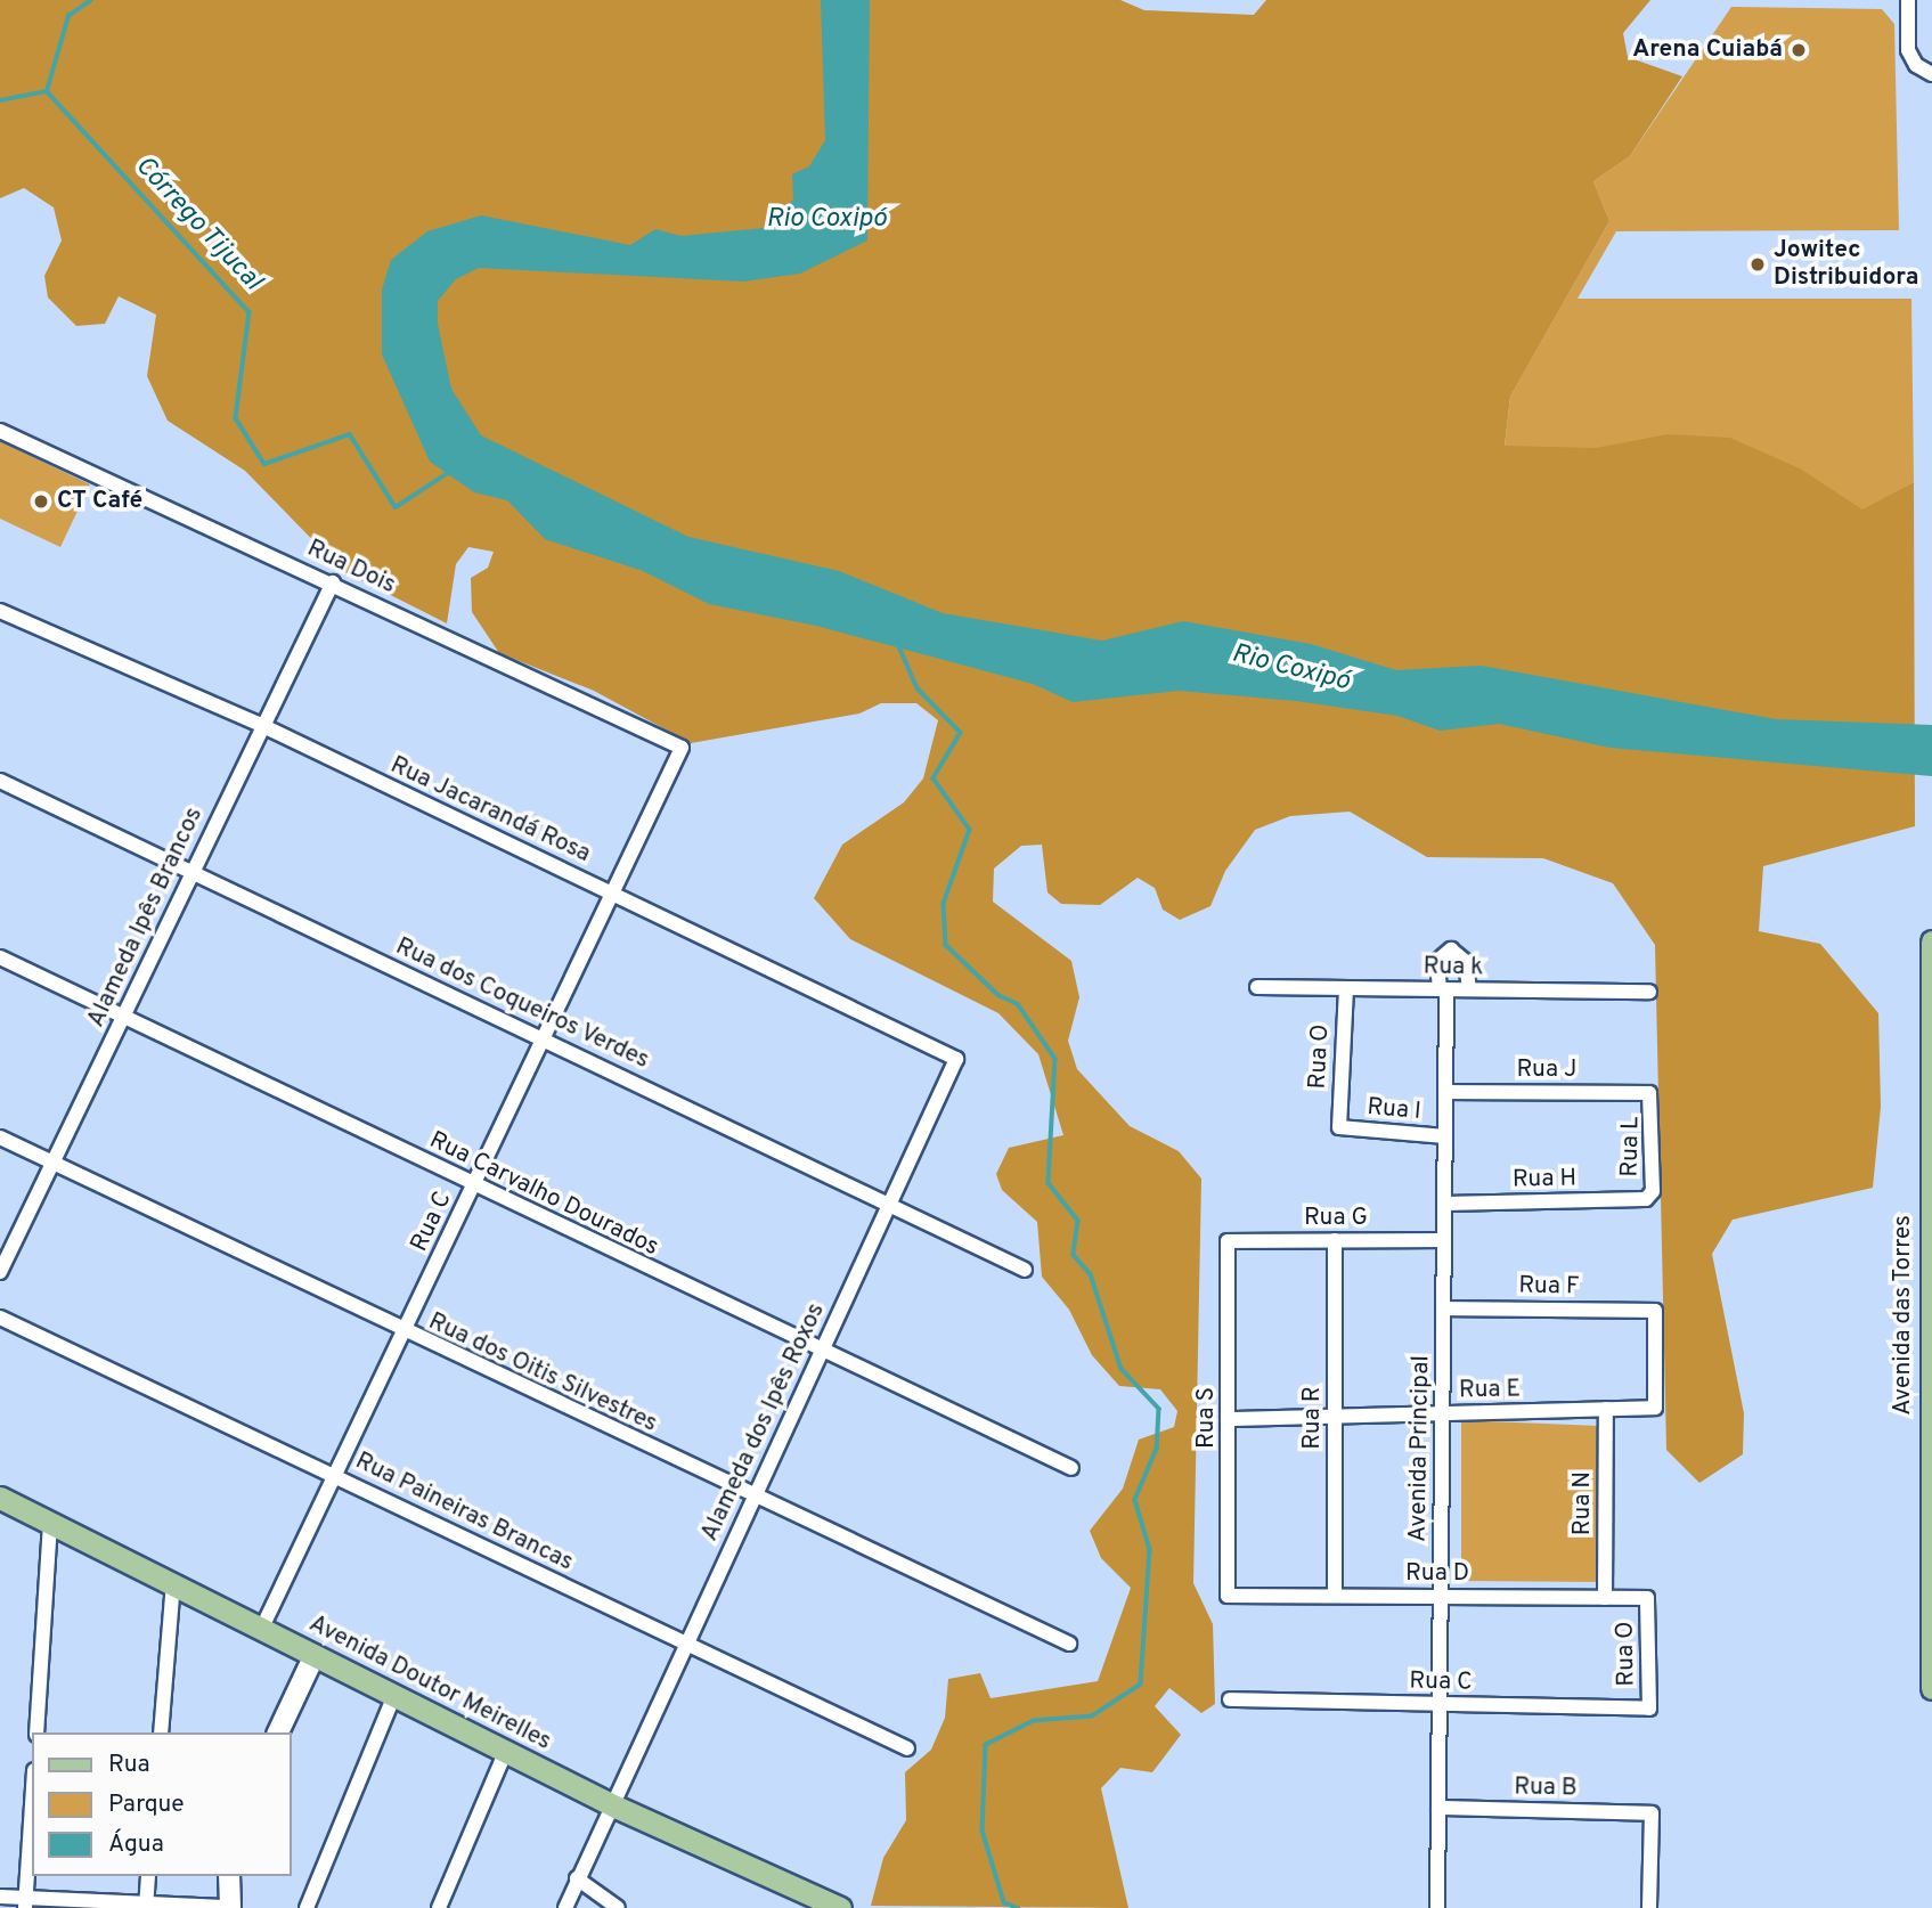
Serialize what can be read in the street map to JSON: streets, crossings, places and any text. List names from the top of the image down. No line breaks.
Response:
{"streets":{"main road":["Avenida das Torres","Avenida Doutor Meirelles"],"street":["Rua Dois","Rua Jacarandá Rosa","Alameda Ipês Brancos","Rua k","Rua dos Coqueiros Verdes","Rua O","Rua J","Rua I","Rua L","Rua H","Rua Carvalho Dourados","Rua G","Rua C","Rua F","Rua dos Oitis Silvestres","Rua E","Rua S","Rua R","Alameda dos Ipês Roxos","Avenida Principal","Rua N","Rua Paineiras Brancas","Rua D","Rua B"]},"crossings":[["Rua Dois","Alameda Ipês Brancos"],["Rua Dois","Rua C"],["Rua Jacarandá Rosa","Alameda Ipês Brancos"],["Rua Jacarandá Rosa","Rua C"],["Rua Jacarandá Rosa","Alameda dos Ipês Roxos"],["Alameda Ipês Brancos","Rua dos Coqueiros Verdes"],["Alameda Ipês Brancos","Rua Carvalho Dourados"],["Alameda Ipês Brancos","Rua dos Oitis Silvestres"],["Rua k","Rua O"],["Rua k","Avenida Principal"],["Rua dos Coqueiros Verdes","Rua C"],["Rua dos Coqueiros Verdes","Alameda dos Ipês Roxos"],["Rua O","Rua I"],["Rua O","Rua C"],["Rua O","Rua D"],["Rua J","Rua L"],["Rua J","Avenida Principal"],["Rua I","Avenida Principal"],["Rua L","Rua H"],["Rua H","Avenida Principal"],["Rua Carvalho Dourados","Rua C"],["Rua Carvalho Dourados","Alameda dos Ipês Roxos"],["Rua G","Rua S"],["Rua G","Rua R"],["Rua G","Avenida Principal"],["Rua C","Rua dos Oitis Silvestres"],["Rua C","Avenida Principal"],["Rua C","Rua Paineiras Brancas"],["Rua C","Avenida Doutor Meirelles"],["Rua F","Rua E"],["Rua F","Avenida Principal"],["Rua dos Oitis Silvestres","Alameda dos Ipês Roxos"],["Rua E","Rua S"],["Rua E","Rua R"],["Rua E","Avenida Principal"],["Rua E","Rua N"],["Rua S","Rua D"],["Rua R","Rua D"],["Alameda dos Ipês Roxos","Rua Paineiras Brancas"],["Alameda dos Ipês Roxos","Avenida Doutor Meirelles"],["Avenida Principal","Rua D"],["Avenida Principal","Rua B"],["Rua N","Rua D"]],"water":["Rio Coxipó","Córrego Tijucal"],"places":["Arena Cuiabá","Jowitec Distribuidora","CT Café"],"legend":["Rua","Parque","Água"]}
